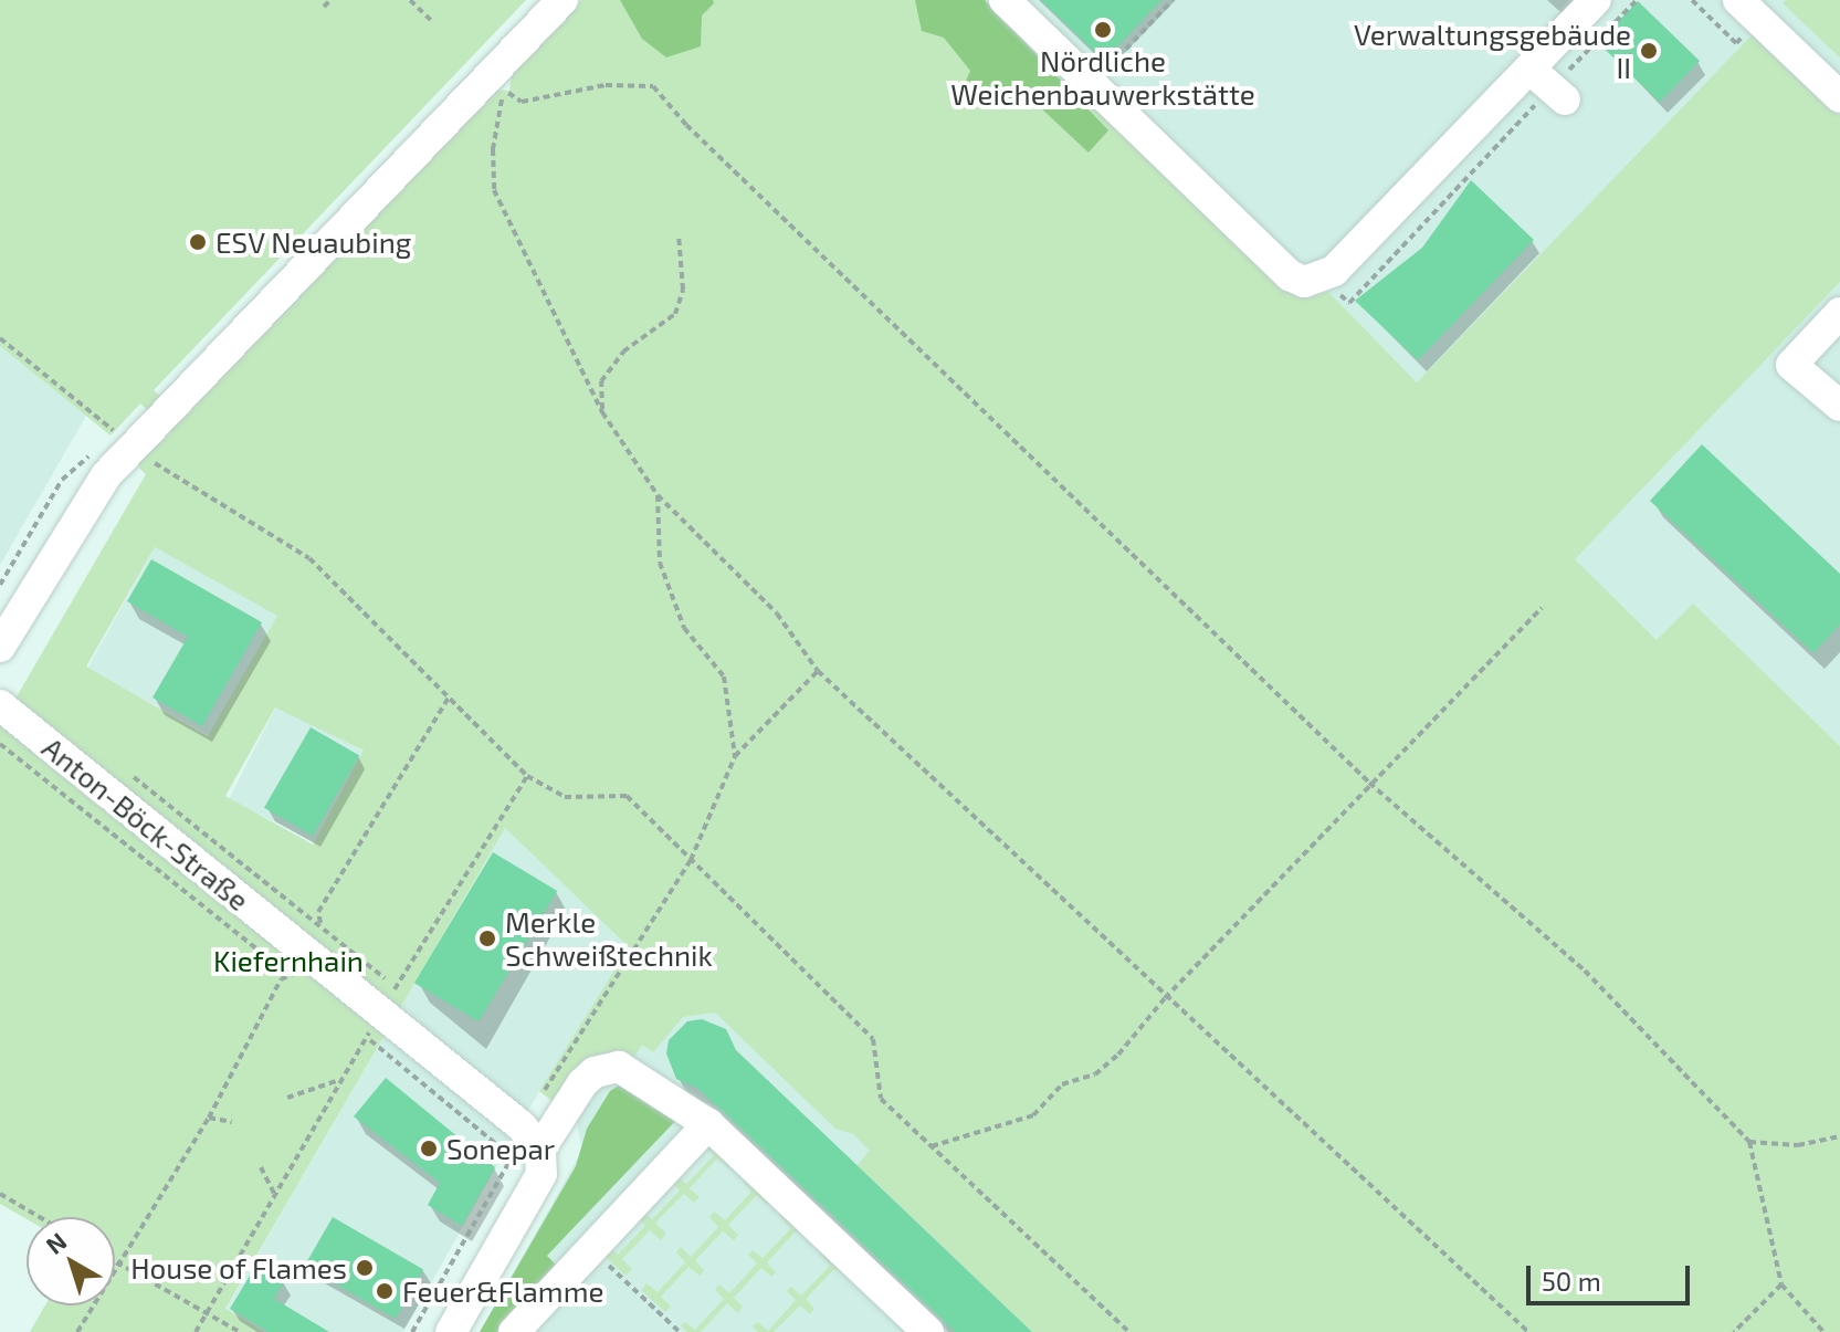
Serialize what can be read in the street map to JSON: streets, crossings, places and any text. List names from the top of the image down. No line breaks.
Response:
{"streets":{"street":["Anton-Böck-Straße"]},"parks":["Kiefernhain"],"places":["Nördliche Weichenbauwerkstätte","Verwaltungsgebäude II","ESV Neuaubing","Merkle Schweißtechnik","Sonepar","House of Flames","Feuer&Flamme"],"scale_bar":"50 m","north":"top left"}
